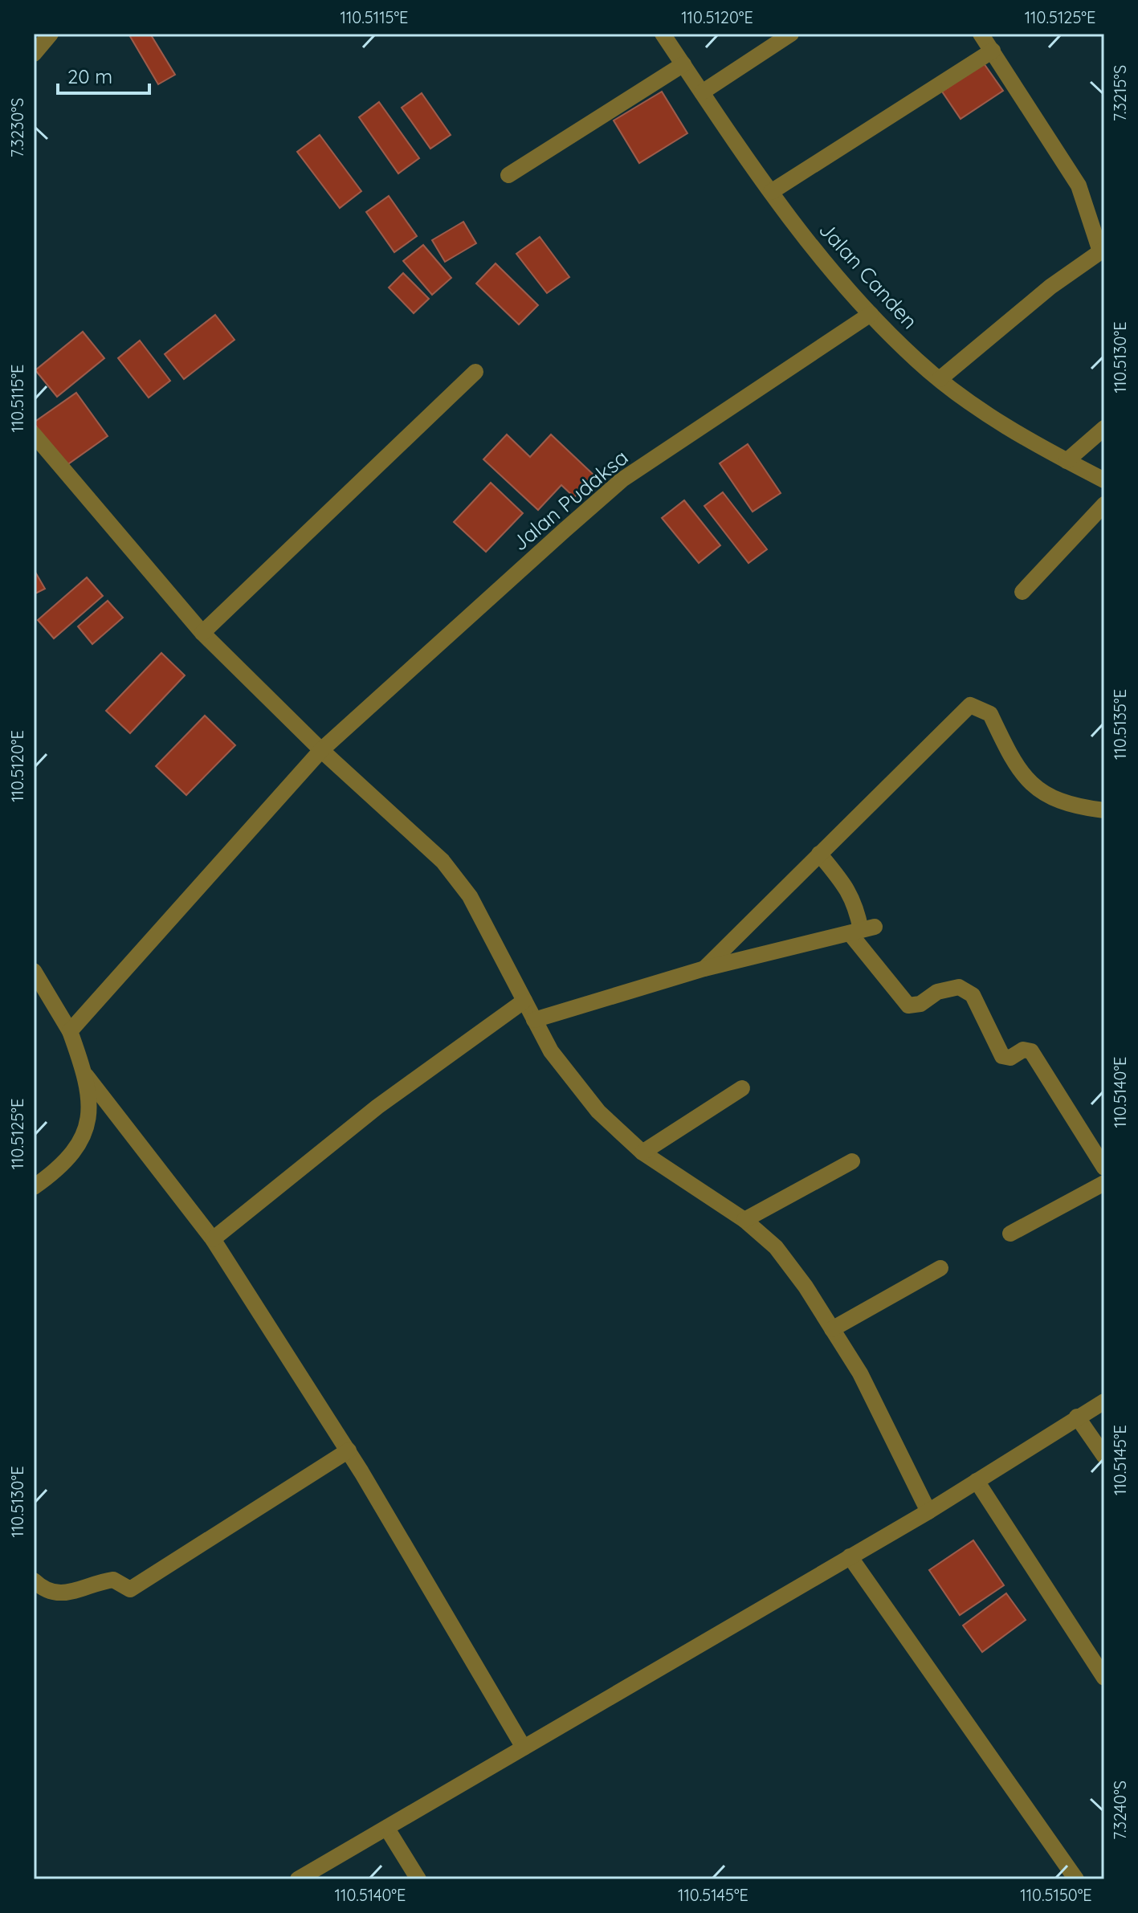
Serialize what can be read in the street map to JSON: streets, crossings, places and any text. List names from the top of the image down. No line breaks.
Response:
{"streets":{"street":["Jalan Canden","Jalan Pudaksa"]},"crossings":[["Jalan Canden","Jalan Pudaksa"]],"scale_bar":"20 m","coordinates":["110.5115°E","110.5120°E","110.5125°E","7.3215°S","7.3230°S","110.5130°E","110.5135°E","110.5140°E","110.5145°E","7.3240°S","110.5150°E"]}
